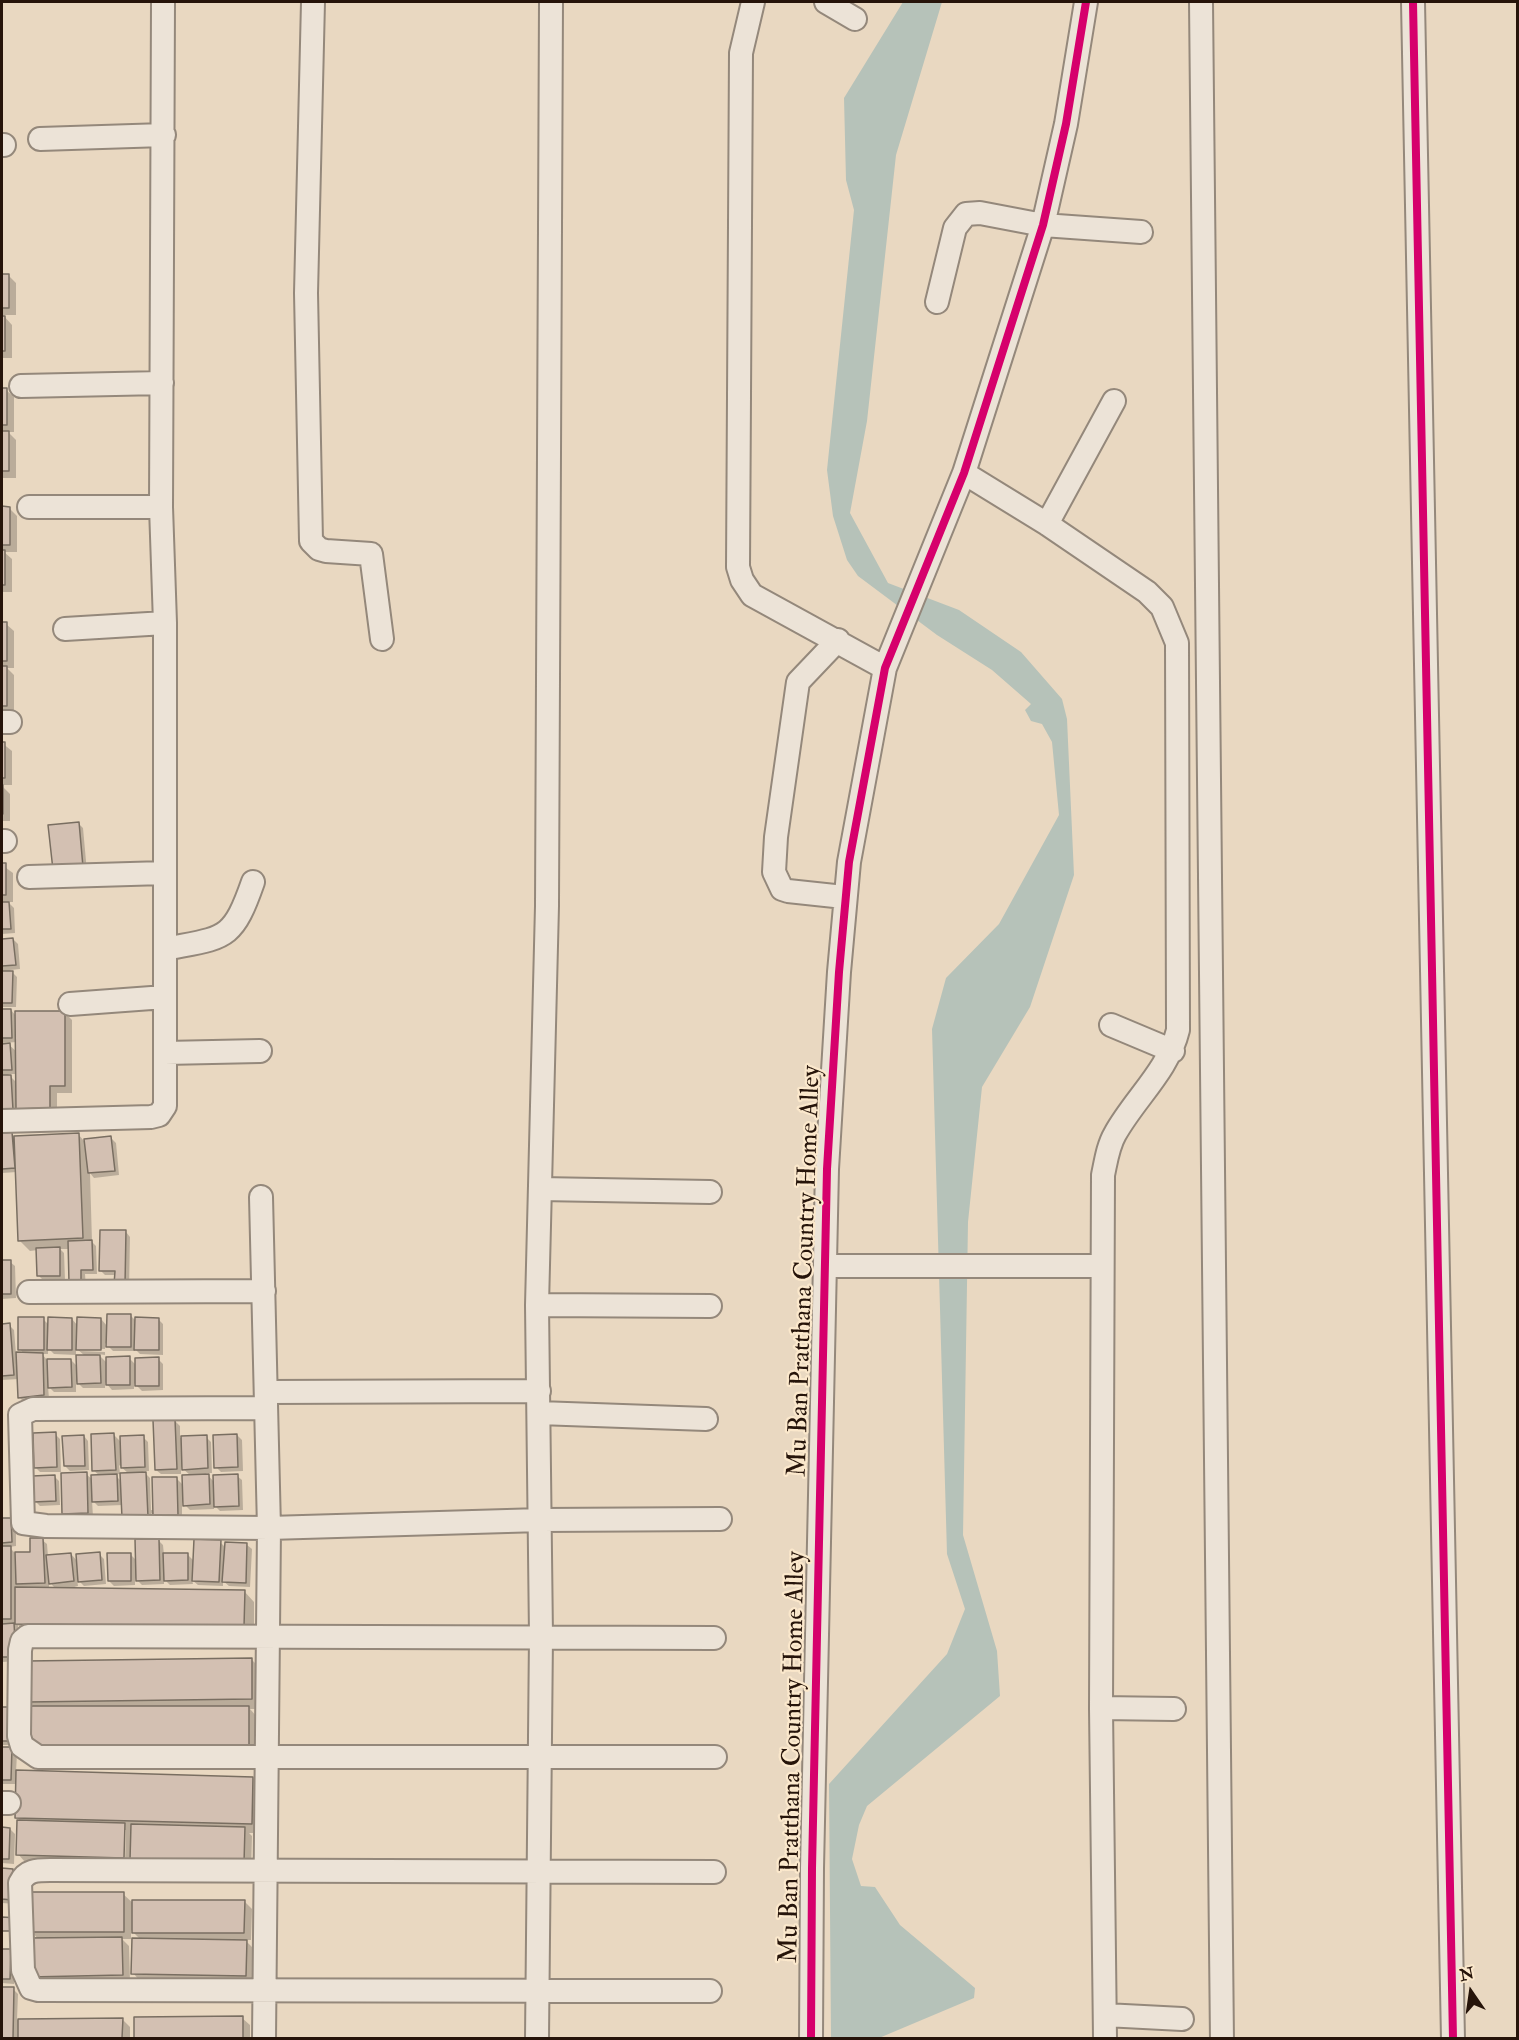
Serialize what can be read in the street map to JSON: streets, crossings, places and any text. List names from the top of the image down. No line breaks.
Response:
{"streets":{"street":["Mu Ban Pratthana Country Home Alley"]},"north":"top"}
